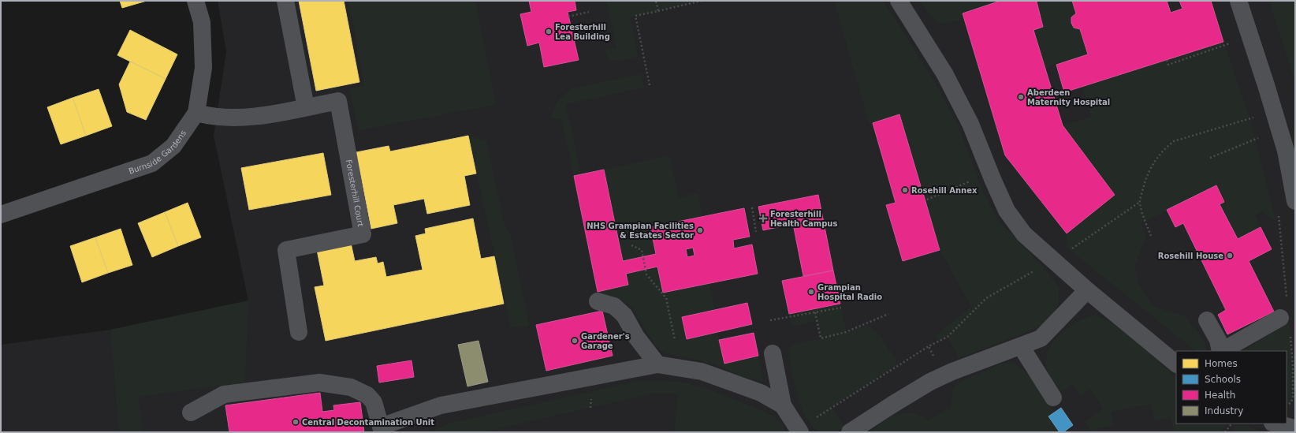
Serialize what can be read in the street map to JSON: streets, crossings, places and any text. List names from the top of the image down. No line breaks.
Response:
{"streets":{"street":["Burnside Gardens","Foresterhill Court"]},"crossings":[["Burnside Gardens","Foresterhill Court"]],"places":{"other":["Foresterhill Lea Building","Aberdeen Maternity Hospital","Rosehill Annex","NHS Grampian Facilities & Estates Sector","Rosehill House","Grampian Hospital Radio","Gardener's Garage","Central Decontamination Unit"],"health":["Foresterhill Health Campus"]},"legend":["Homes","Schools","Health","Industry"]}
